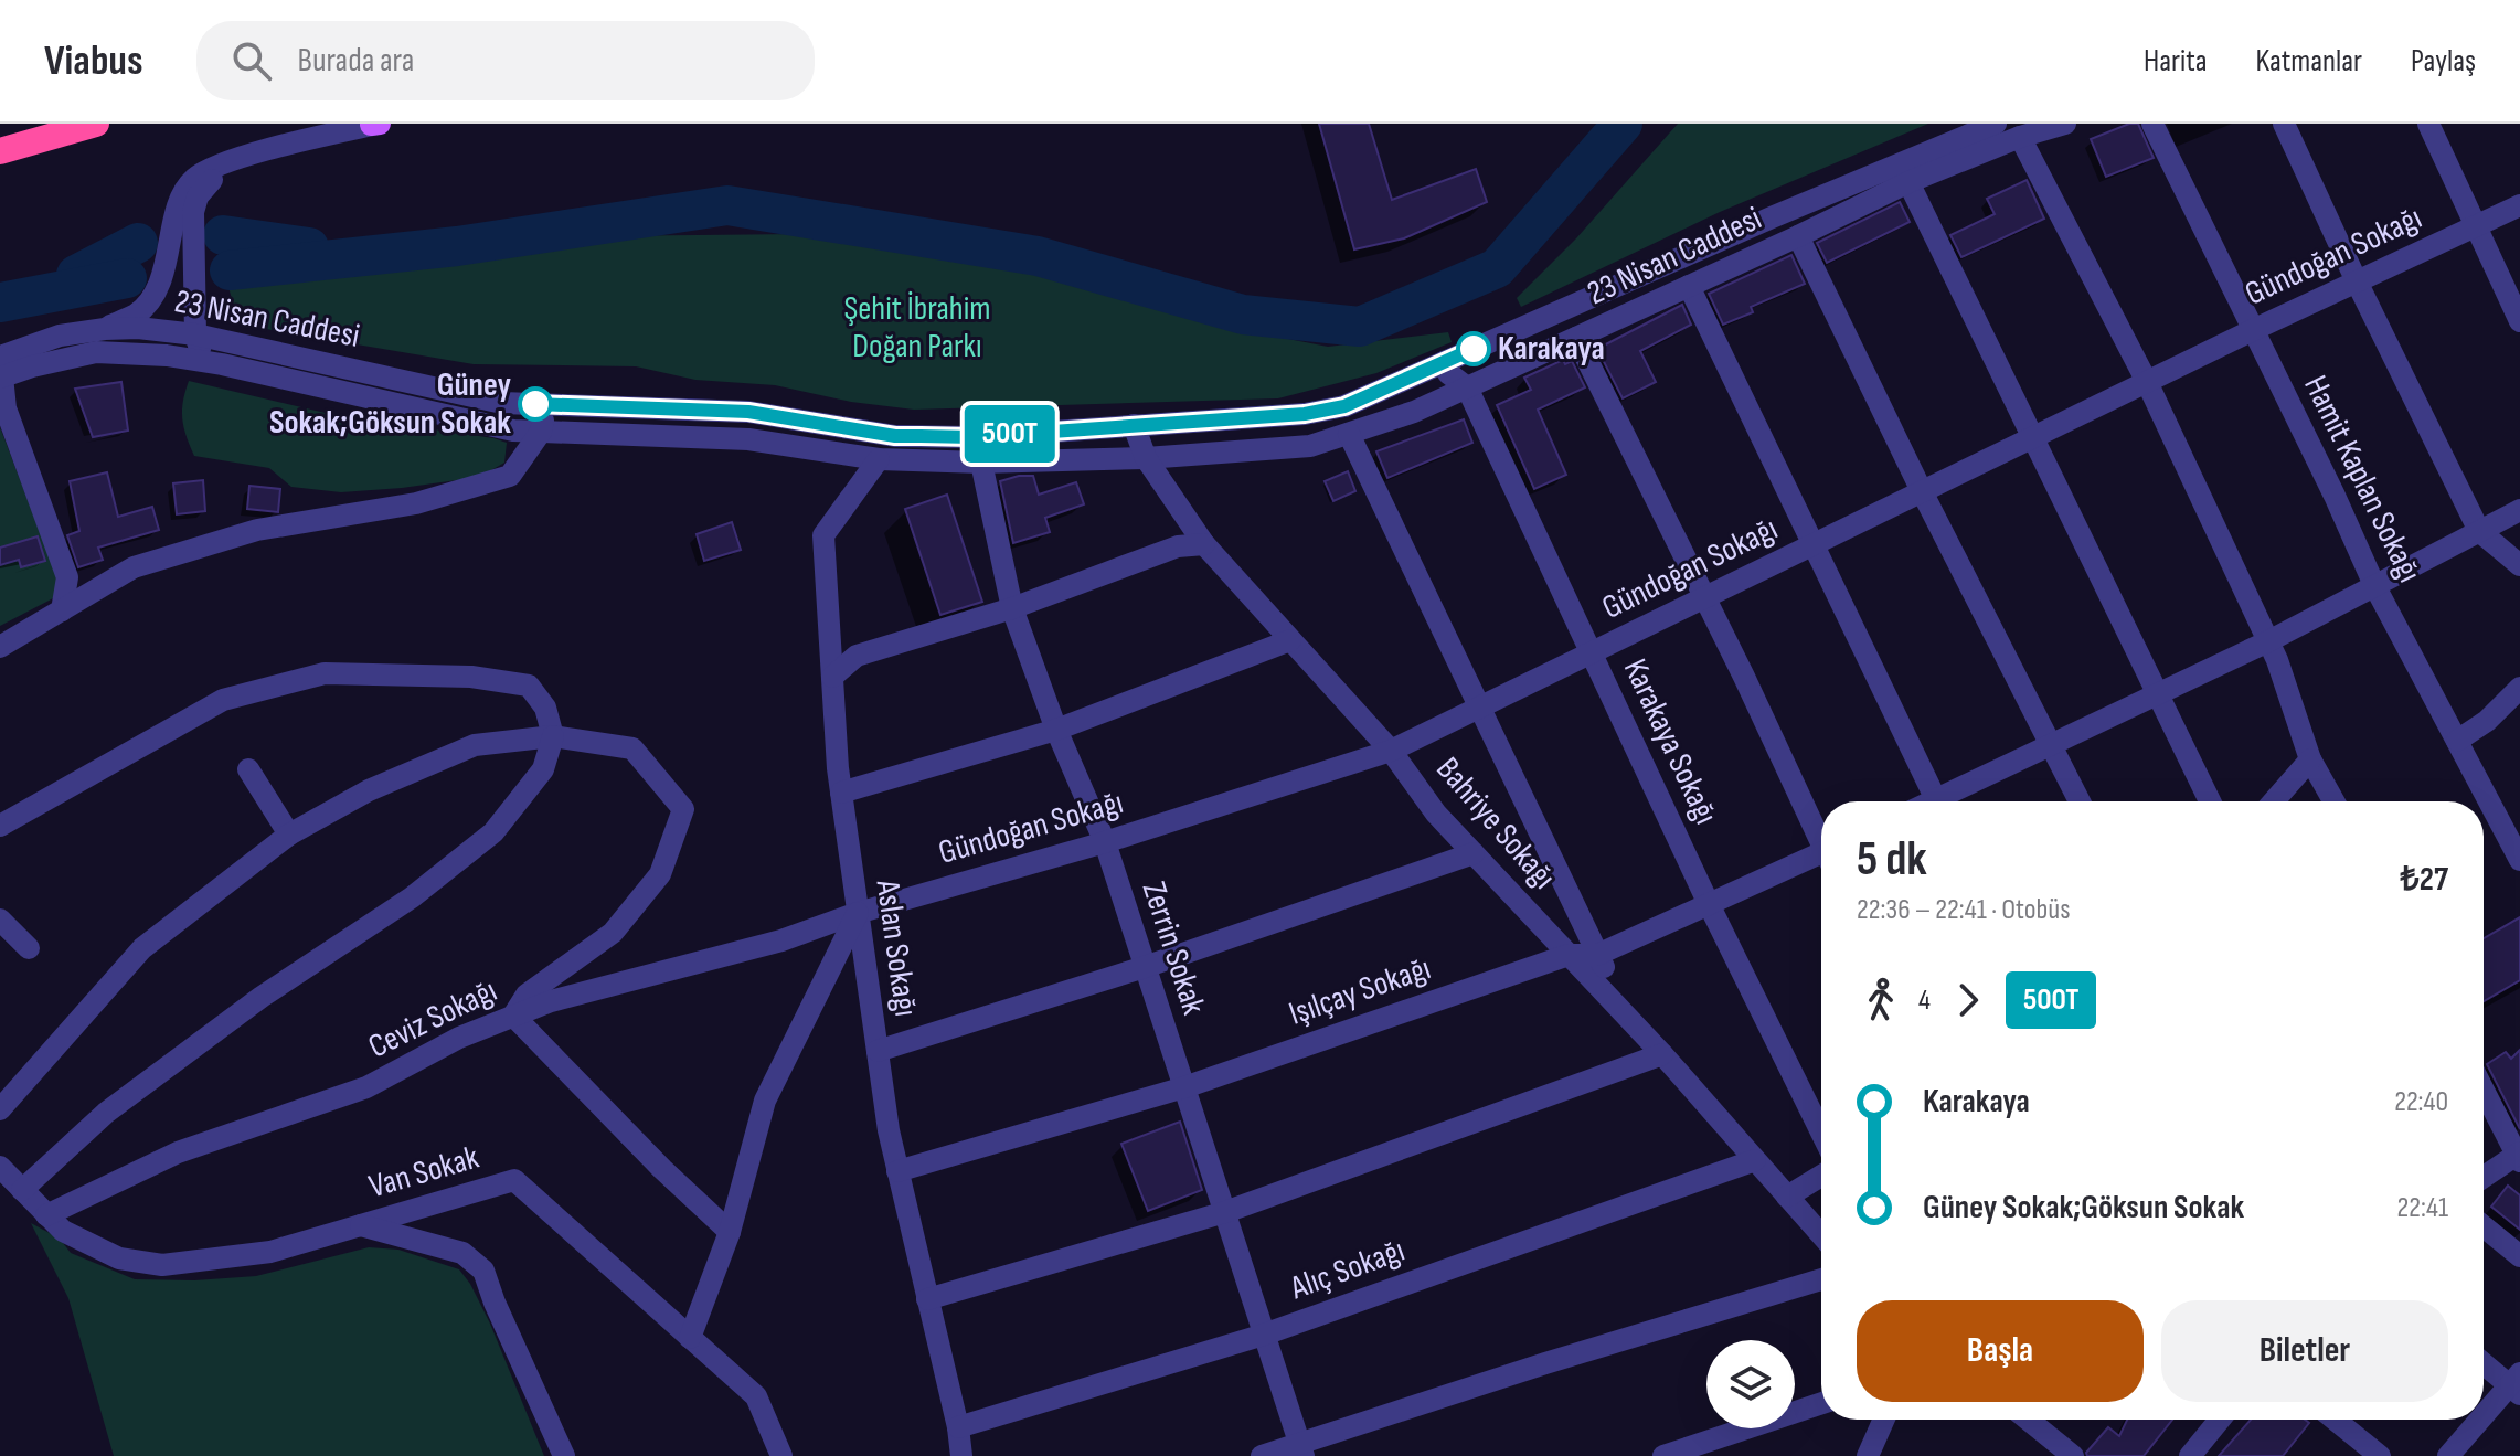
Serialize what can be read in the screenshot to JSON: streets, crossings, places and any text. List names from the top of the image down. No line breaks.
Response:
{"streets":{"street":["23 Nisan Caddesi","Gündoğan Sokağı","Hamit Kaplan Sokağı","Karakaya Sokağı","Bahriye Sokağı","Aslan Sokağı","Zerrin Sokak","Işılçay Sokağı","Ceviz Sokağı","Van Sokak","Alıç Sokağı"]},"crossings":[["23 Nisan Caddesi","Karakaya Sokağı"],["23 Nisan Caddesi","Bahriye Sokağı"],["23 Nisan Caddesi","Aslan Sokağı"],["23 Nisan Caddesi","Zerrin Sokak"],["Gündoğan Sokağı","Hamit Kaplan Sokağı"],["Gündoğan Sokağı","Karakaya Sokağı"],["Gündoğan Sokağı","Bahriye Sokağı"],["Gündoğan Sokağı","Aslan Sokağı"],["Gündoğan Sokağı","Zerrin Sokak"],["Gündoğan Sokağı","Ceviz Sokağı"],["Karakaya Sokağı","Işılçay Sokağı"],["Bahriye Sokağı","Işılçay Sokağı"],["Bahriye Sokağı","Alıç Sokağı"],["Aslan Sokağı","Işılçay Sokağı"],["Aslan Sokağı","Ceviz Sokağı"],["Aslan Sokağı","Alıç Sokağı"],["Zerrin Sokak","Işılçay Sokağı"],["Zerrin Sokak","Alıç Sokağı"],["Ceviz Sokağı","Van Sokak"]],"parks":["Şehit İbrahim Doğan Parkı"],"places":["Karakaya","Güney Sokak;Göksun Sokak"],"lines":["bus line 500T"],"page":{"header":"Viabus","search":"Burada ara","nav":["Harita","Katmanlar","Paylaş"],"on_map":"500T","heading":["5 dk","22:36 – 22:41 · Otobüs","₺27"],"legs":["4","500T"],"list":[{"name":"Karakaya","value":"22:40"},{"name":"Güney Sokak;Göksun Sokak","value":"22:41"}],"buttons":["Başla","Biletler"]}}
